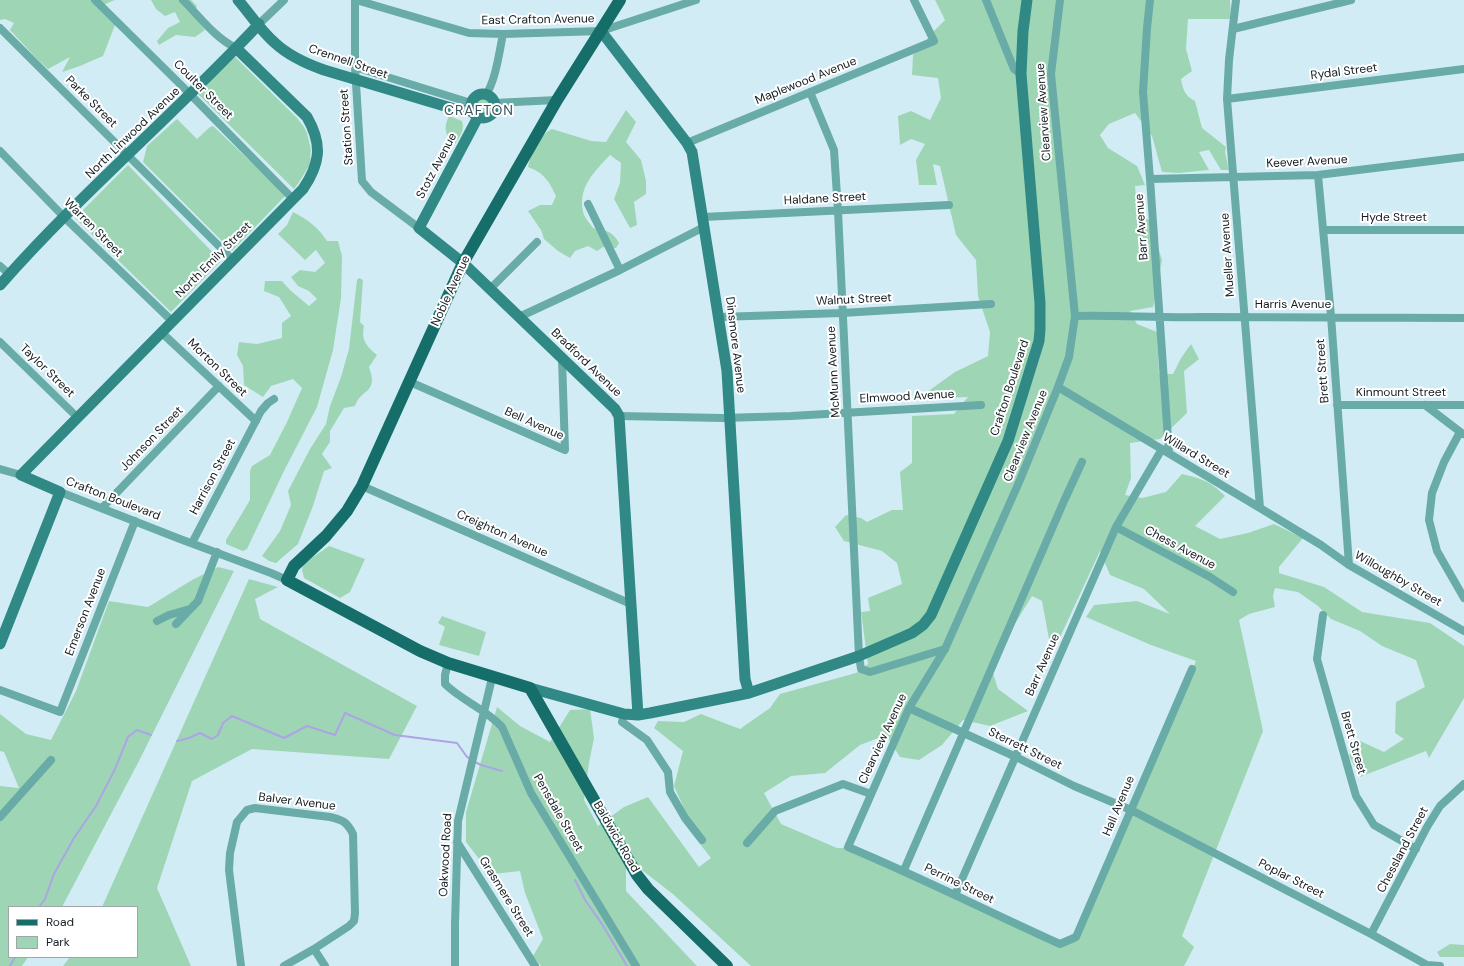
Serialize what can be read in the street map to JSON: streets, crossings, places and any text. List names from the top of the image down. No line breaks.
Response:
{"streets":{"main road":["Crennell Street","North Linwood Avenue","Stotz Avenue","North Emily Street","Noble Avenue","Dinsmore Avenue","Bradford Avenue","Crafton Boulevard","Baldwick Road"],"street":["East Crafton Avenue","Rydal Street","Maplewood Avenue","Coulter Street","Parke Street","Clearview Avenue","Station Street","Keever Avenue","Haldane Street","Hyde Street","Barr Avenue","Warren Street","Mueller Avenue","Walnut Street","Harris Avenue","Morton Street","Taylor Street","Brett Street","McMunn Avenue","Kinmount Street","Elmwood Avenue","Bell Avenue","Johnson Street","Willard Street","Harrison Street","Creighton Avenue","Chess Avenue","Willoughby Street","Emerson Avenue","Sterrett Street","Balver Avenue","Hall Avenue","Pensdale Street","Chessland Street","Oakwood Road","Poplar Street","Perrine Street","Grasmere Street"]},"crossings":[["East Crafton Avenue","Station Street"],["East Crafton Avenue","Noble Avenue"],["East Crafton Avenue","Dinsmore Avenue"],["Crennell Street","North Linwood Avenue"],["Crennell Street","Stotz Avenue"],["Rydal Street","Mueller Avenue"],["Maplewood Avenue","Dinsmore Avenue"],["Maplewood Avenue","McMunn Avenue"],["Coulter Street","North Linwood Avenue"],["Coulter Street","North Emily Street"],["Parke Street","North Linwood Avenue"],["Parke Street","North Emily Street"],["Clearview Avenue","Harris Avenue"],["Clearview Avenue","Willard Street"],["Clearview Avenue","Sterrett Street"],["Clearview Avenue","Perrine Street"],["Station Street","Bradford Avenue"],["North Linwood Avenue","Warren Street"],["North Linwood Avenue","North Emily Street"],["Keever Avenue","Barr Avenue"],["Keever Avenue","Mueller Avenue"],["Keever Avenue","Brett Street"],["Stotz Avenue","Bradford Avenue"],["Haldane Street","Dinsmore Avenue"],["Haldane Street","Bradford Avenue"],["Haldane Street","McMunn Avenue"],["Hyde Street","Brett Street"],["Barr Avenue","Harris Avenue"],["Barr Avenue","Willard Street"],["Barr Avenue","Chess Avenue"],["Barr Avenue","Sterrett Street"],["Barr Avenue","Perrine Street"],["Warren Street","North Emily Street"],["Mueller Avenue","Harris Avenue"],["Mueller Avenue","Willard Street"],["North Emily Street","Morton Street"],["North Emily Street","Taylor Street"],["North Emily Street","Crafton Boulevard"],["Noble Avenue","Dinsmore Avenue"],["Noble Avenue","Bradford Avenue"],["Noble Avenue","Crafton Boulevard"],["Noble Avenue","Bell Avenue"],["Noble Avenue","Creighton Avenue"],["Walnut Street","Dinsmore Avenue"],["Walnut Street","McMunn Avenue"],["Harris Avenue","Brett Street"],["Dinsmore Avenue","Crafton Boulevard"],["Dinsmore Avenue","Elmwood Avenue"],["Bradford Avenue","Crafton Boulevard"],["Bradford Avenue","Elmwood Avenue"],["Bradford Avenue","Bell Avenue"],["Bradford Avenue","Creighton Avenue"],["Morton Street","Johnson Street"],["Morton Street","Harrison Street"],["Brett Street","Kinmount Street"],["Brett Street","Willoughby Street"],["Brett Street","Chessland Street"],["McMunn Avenue","Crafton Boulevard"],["McMunn Avenue","Elmwood Avenue"],["Crafton Boulevard","Johnson Street"],["Crafton Boulevard","Harrison Street"],["Crafton Boulevard","Emerson Avenue"],["Crafton Boulevard","Baldwick Road"],["Willard Street","Willoughby Street"],["Sterrett Street","Hall Avenue"],["Sterrett Street","Poplar Street"],["Hall Avenue","Poplar Street"],["Hall Avenue","Perrine Street"],["Chessland Street","Poplar Street"],["Oakwood Road","Grasmere Street"]],"districts":["CRAFTON"],"legend":["Road","Park"]}
